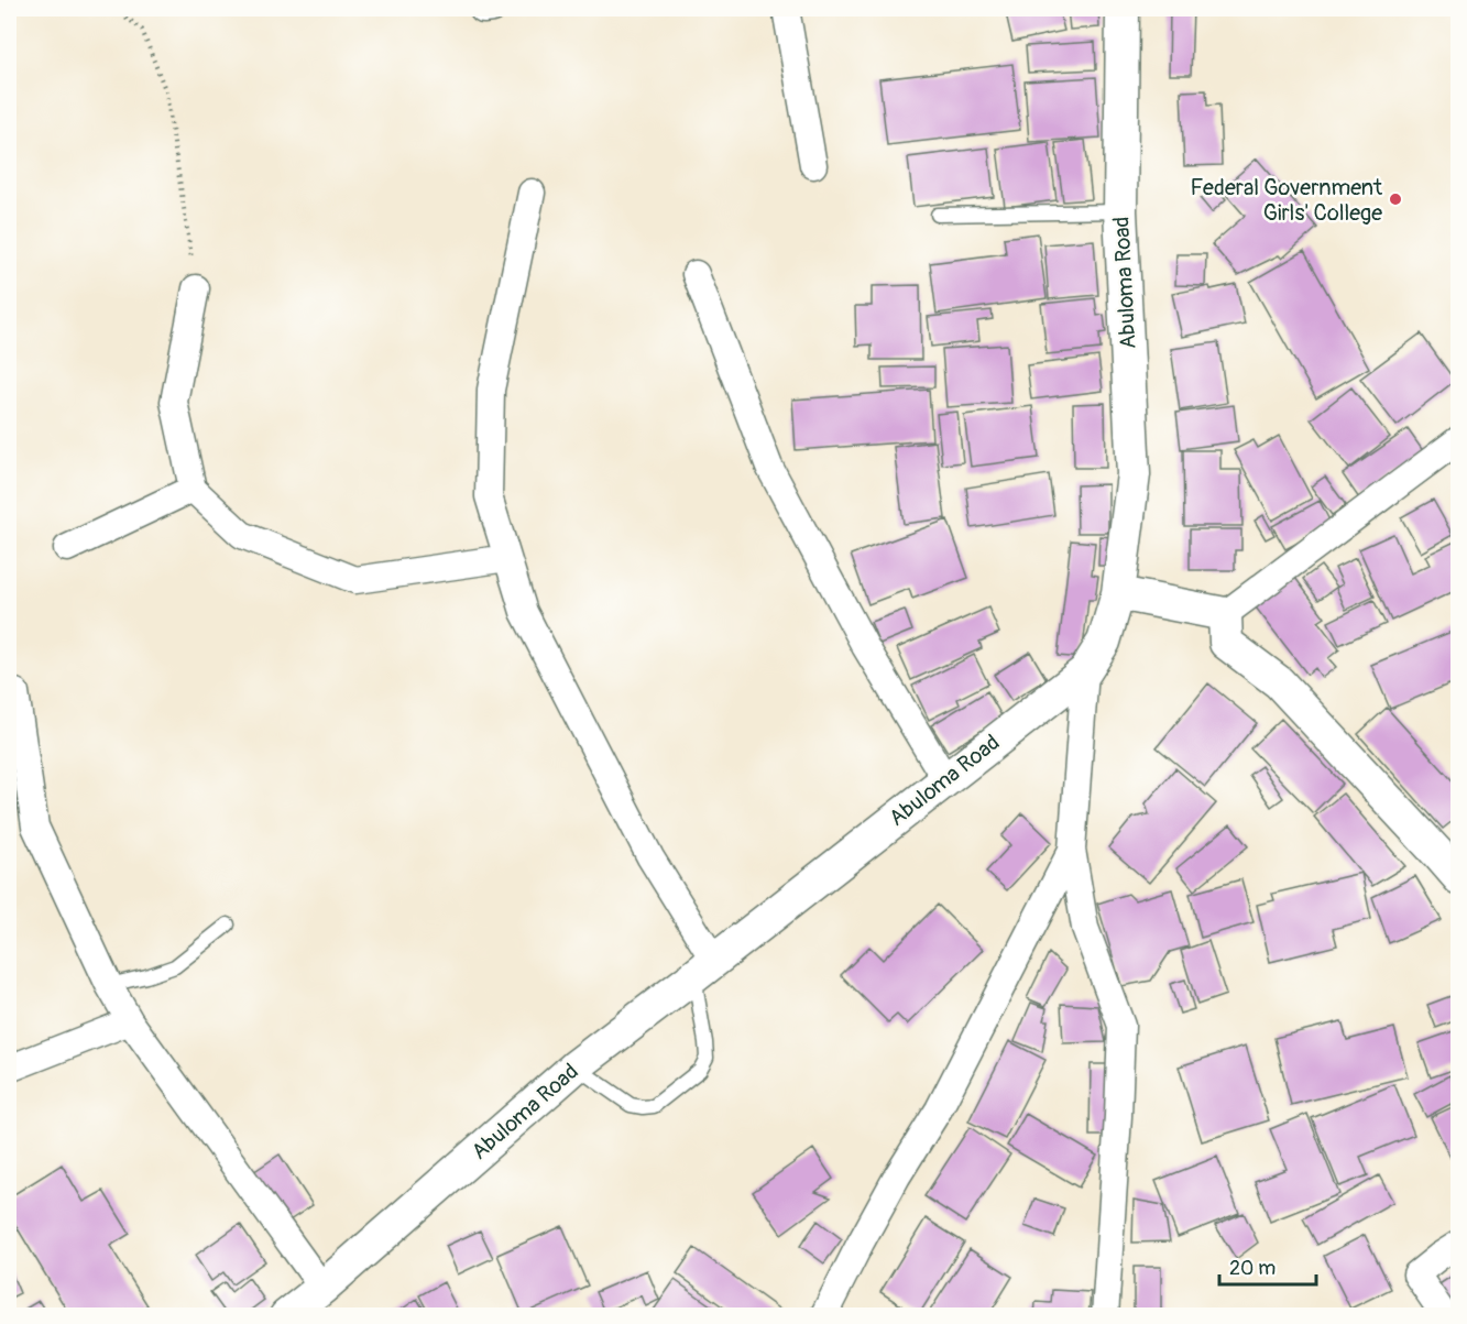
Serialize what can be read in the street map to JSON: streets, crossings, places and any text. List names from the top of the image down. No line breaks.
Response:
{"streets":{"street":["Abuloma Road"]},"places":["Federal Government Girls' College"],"scale_bar":"20 m"}
